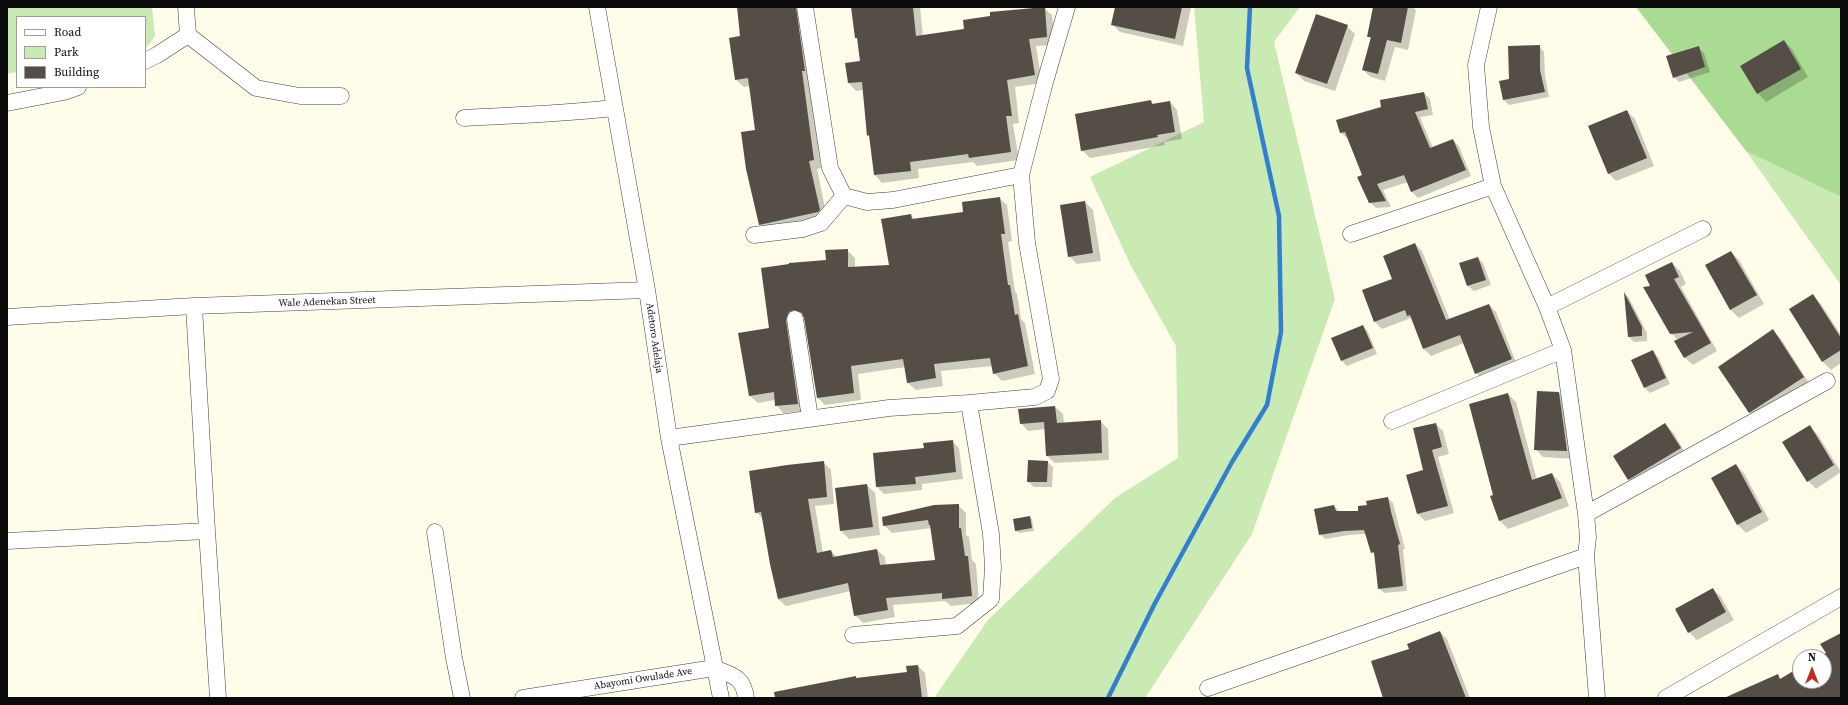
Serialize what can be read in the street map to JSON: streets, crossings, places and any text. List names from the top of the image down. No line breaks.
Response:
{"streets":{"street":["Wale Adenekan Street","Adetoro Adelaja","Abayomi Owulade Ave"]},"crossings":[["Wale Adenekan Street","Adetoro Adelaja"],["Adetoro Adelaja","Abayomi Owulade Ave"]],"legend":["Road","Park","Building"],"north":"top"}
